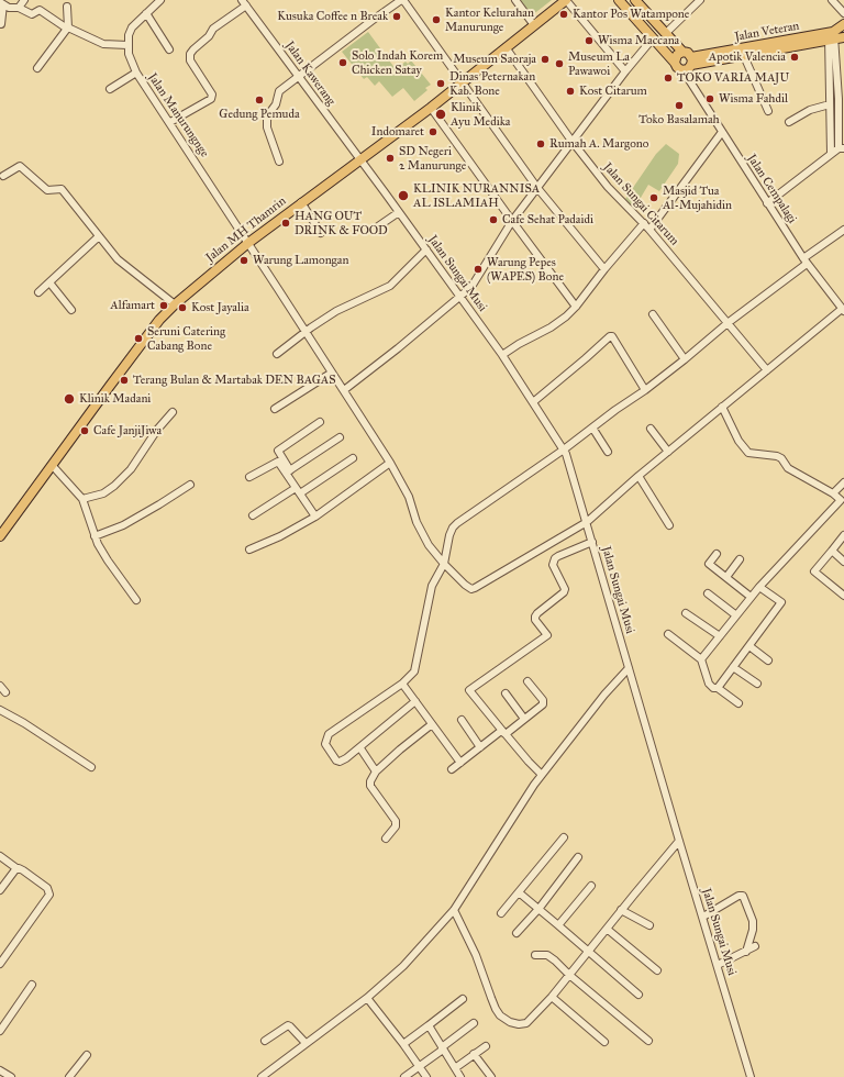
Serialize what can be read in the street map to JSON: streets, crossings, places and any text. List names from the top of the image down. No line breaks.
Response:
{"streets":{"main road":["Jalan Veteran","Jalan MH Thamrin"],"street":["Jalan Kawerang","Jalan Manurungnge","Jalan Cempalagi","Jalan Sungai Citarum","Jalan Sungai Musi"]},"crossings":[["Jalan Veteran","Jalan Cempalagi"],["Jalan Kawerang","Jalan MH Thamrin"],["Jalan Kawerang","Jalan Sungai Musi"],["Jalan Manurungnge","Jalan MH Thamrin"],["Jalan Manurungnge","Jalan Sungai Musi"],["Jalan Sungai Citarum","Jalan MH Thamrin"],["Jalan MH Thamrin","Jalan Sungai Musi"]],"places":["Kantor Pos Watampone","Kusuka Coffee n Break","Kantor Kelurahan Manurunge","Wisma Maccana","Apotik Valencia","Museum Saoraja","Solo Indah Korem Chicken Satay","Museum La Pawawoi","TOKO VARIA MAJU","Dinas Peternakan Kab. Bone","Kost Citarum","Wisma Fahdil","Gedung Pemuda","Toko Basalamah","Klinik Ayu Medika","Indomaret","Rumah A. Margono","SD Negeri 2 Manurunge","KLINIK NURANNISA AL ISLAMIAH","Masjid Tua Al-Mujahidin","Cafe Sehat Padaidi","HANG OUT DRINK & FOOD","Warung Lamongan","Warung Pepes (WAPES) Bone","Alfamart","Kost Jayalia","Seruni Catering Cabang Bone","Terang Bulan & Martabak DEN BAGAS","Klinik Madani","Cafe JanjiJiwa"]}
